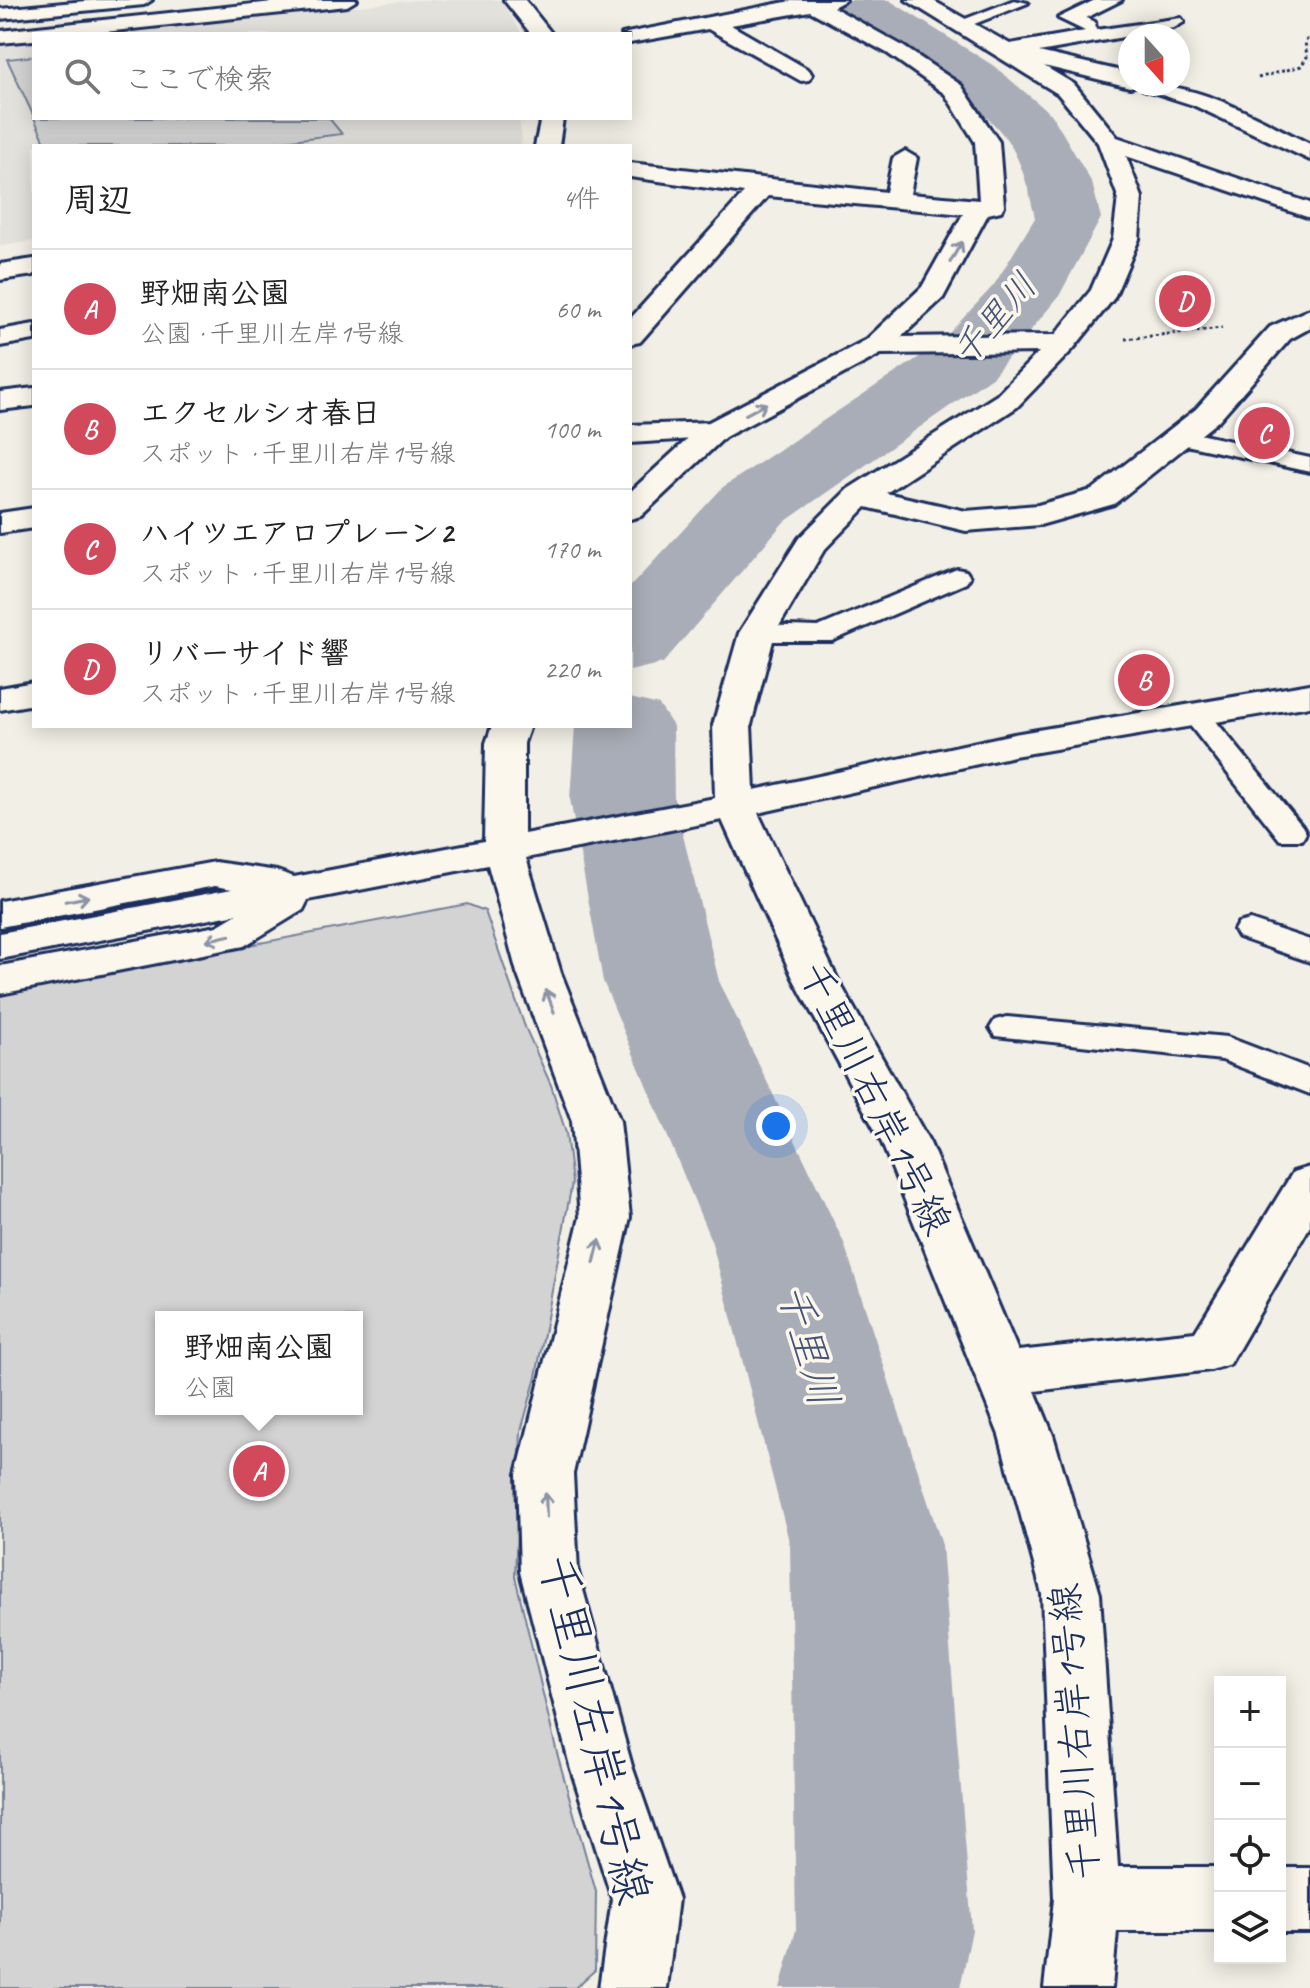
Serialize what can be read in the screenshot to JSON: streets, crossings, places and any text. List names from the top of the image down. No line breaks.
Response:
{"streets":{"street":["千里川右岸1号線","千里川左岸1号線"]},"one_way":["千里川左岸1号線"],"water":["千里川"],"north":"bottom","page":{"search":"ここで検索","heading":["周辺","4件"],"list":[{"mark":"A","name":"野畑南公園","note":"公園 · 千里川左岸1号線","value":"60 m"},{"mark":"B","name":"エクセルシオ春日","note":"スポット · 千里川右岸1号線","value":"100 m"},{"mark":"C","name":"ハイツエアロプレーン2","note":"スポット · 千里川右岸1号線","value":"170 m"},{"mark":"D","name":"リバーサイド響","note":"スポット · 千里川右岸1号線","value":"220 m"}],"pins":["D","C","B","A"],"popup":["野畑南公園","公園"],"map_buttons":["+","−"]}}
